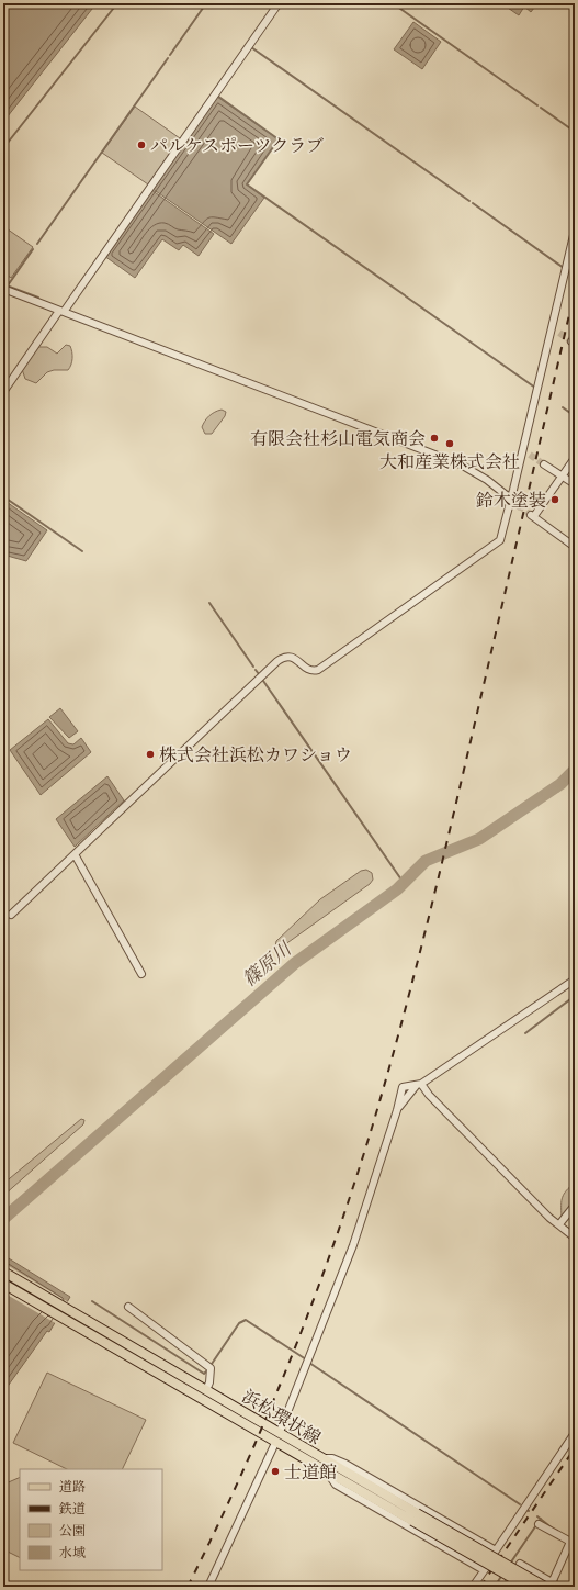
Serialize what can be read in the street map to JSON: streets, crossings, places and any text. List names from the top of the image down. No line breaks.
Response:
{"streets":{"main road":["浜松環状線"]},"water":["篠原川"],"places":["パルケスポーツクラブ","有限会社杉山電気商会","大和産業株式会社","鈴木塗装","株式会社浜松カワショウ","士道館"],"legend":["道路","鉄道","公園","水域"]}
